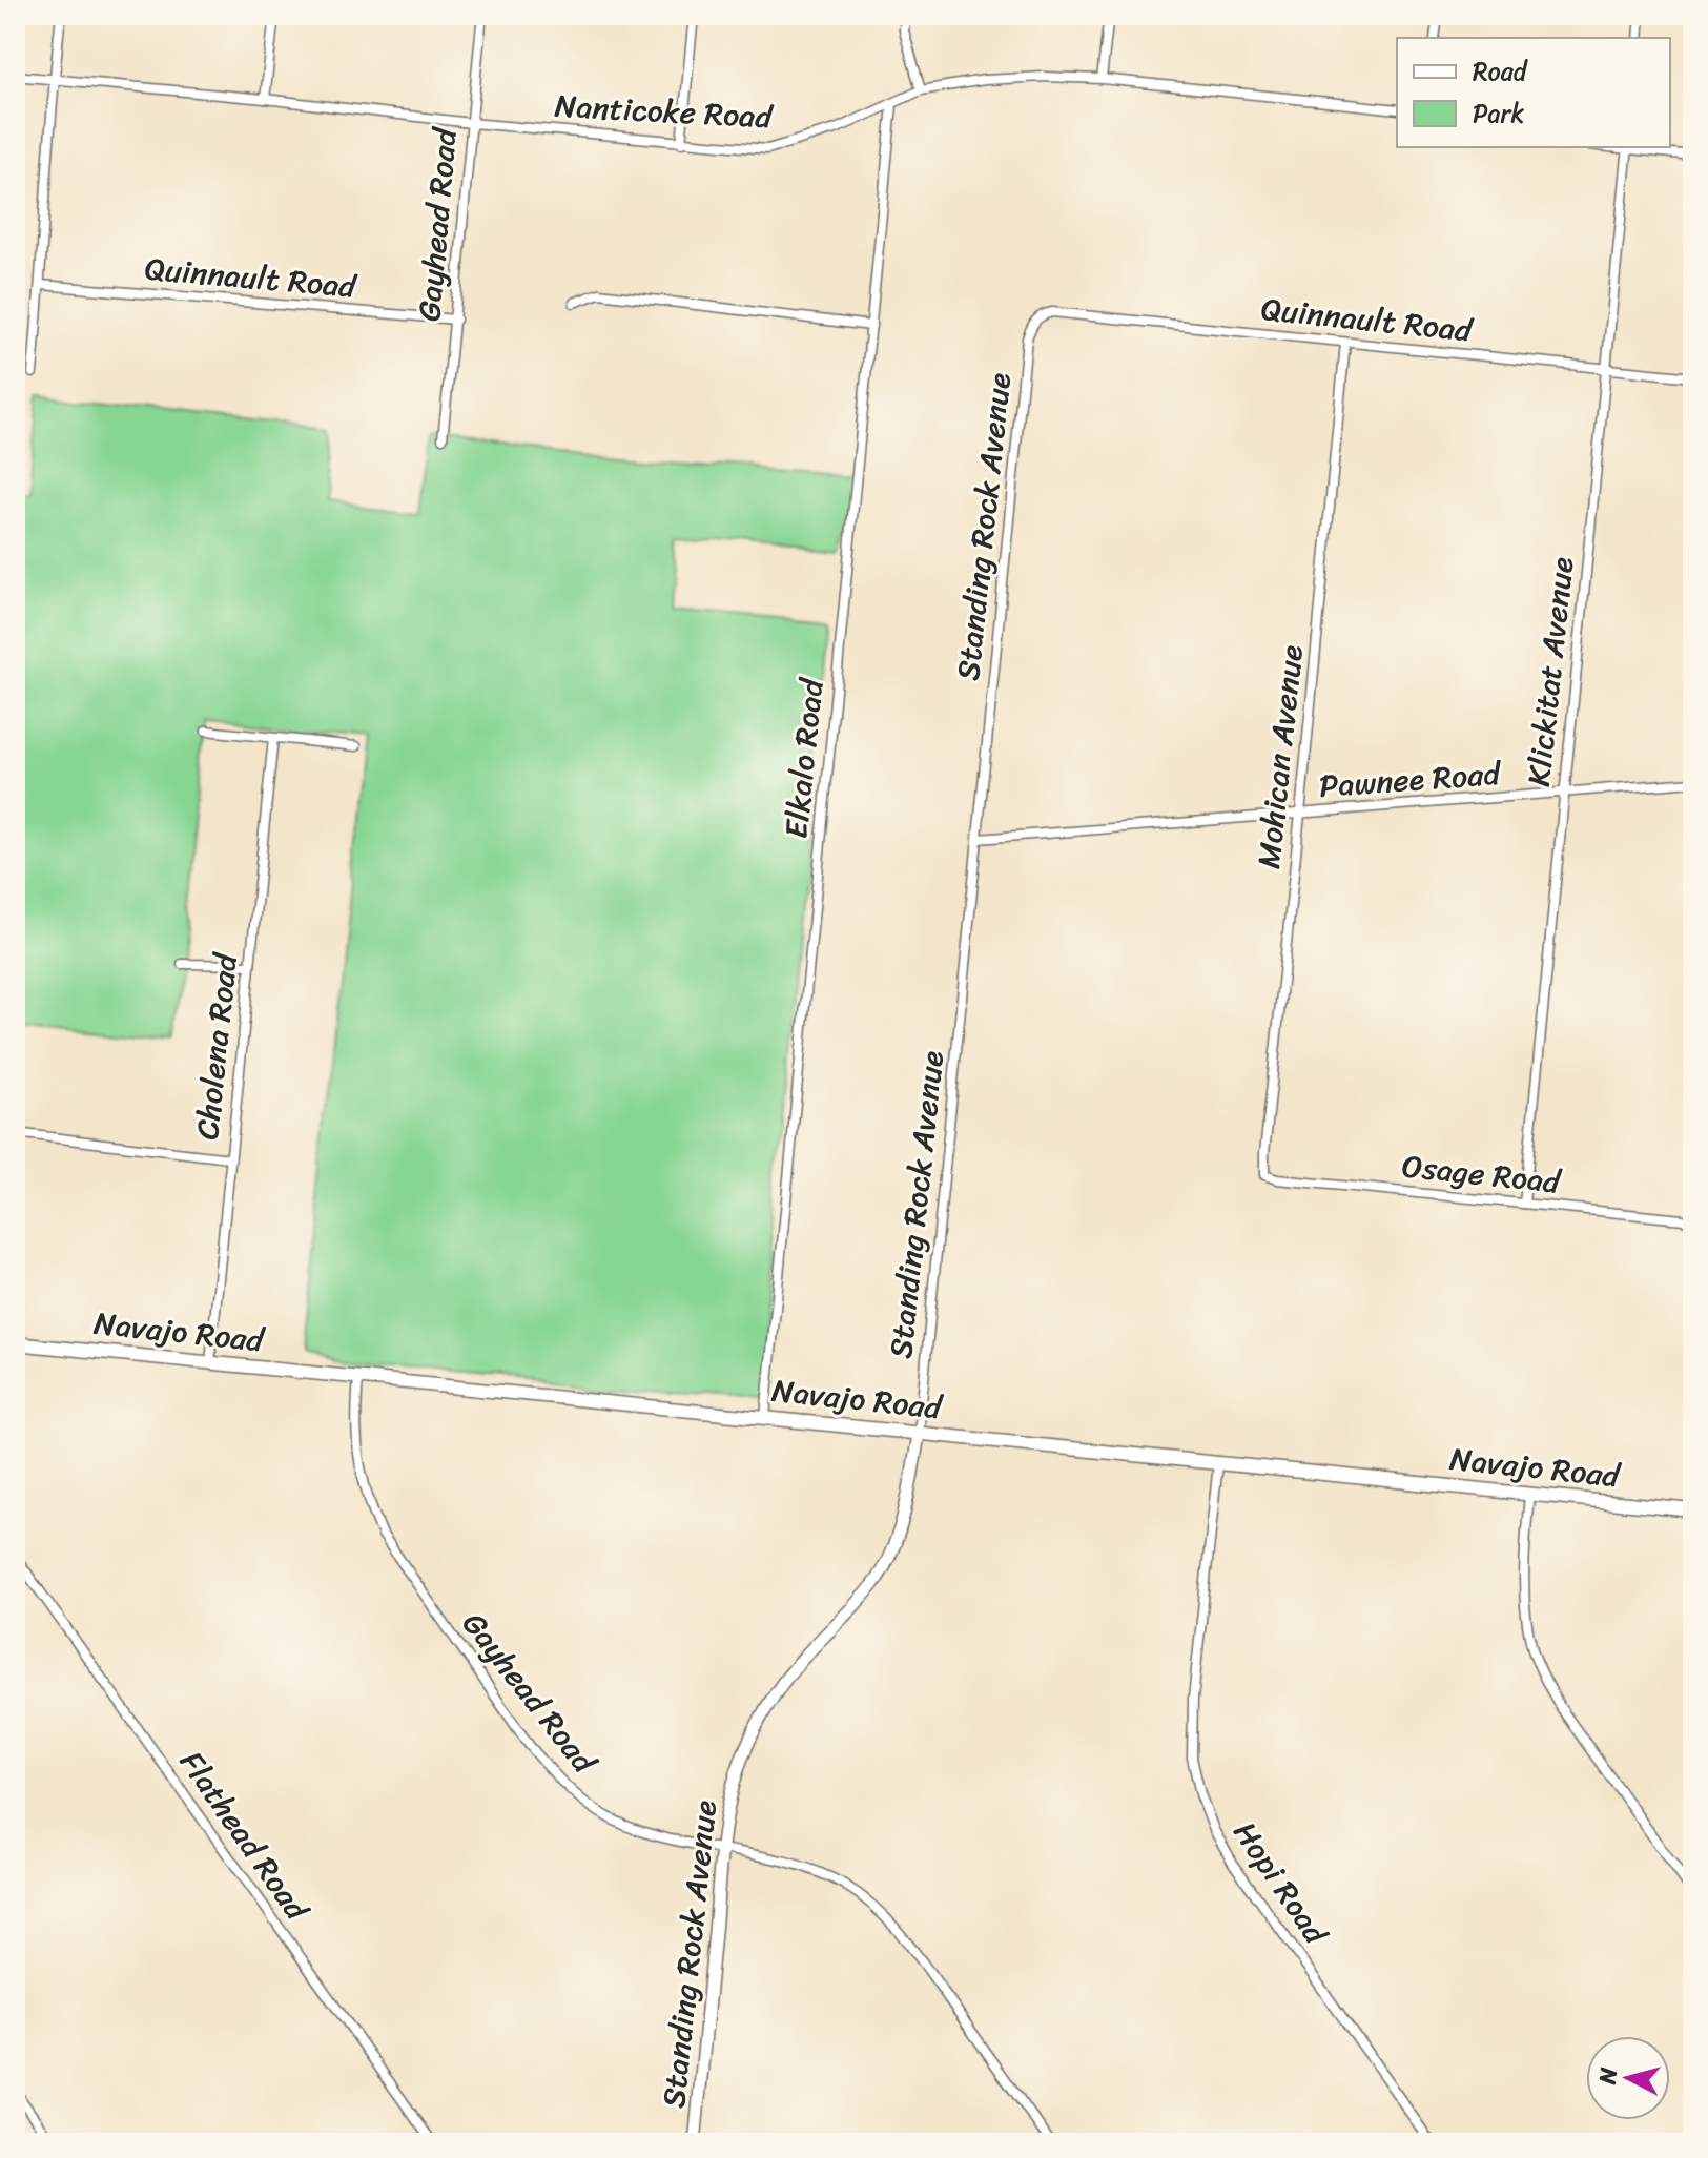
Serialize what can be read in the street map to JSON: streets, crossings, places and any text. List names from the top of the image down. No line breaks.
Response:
{"streets":{"main road":["Navajo Road"],"street":["Nanticoke Road","Gayhead Road","Quinnault Road","Standing Rock Avenue","Klickitat Avenue","Mohican Avenue","Elkalo Road","Pawnee Road","Cholena Road","Osage Road","Flathead Road","Hopi Road"]},"crossings":[["Nanticoke Road","Gayhead Road"],["Nanticoke Road","Elkalo Road"],["Gayhead Road","Quinnault Road"],["Gayhead Road","Standing Rock Avenue"],["Gayhead Road","Navajo Road"],["Quinnault Road","Standing Rock Avenue"],["Quinnault Road","Klickitat Avenue"],["Quinnault Road","Mohican Avenue"],["Standing Rock Avenue","Pawnee Road"],["Standing Rock Avenue","Navajo Road"],["Klickitat Avenue","Pawnee Road"],["Klickitat Avenue","Osage Road"],["Mohican Avenue","Pawnee Road"],["Mohican Avenue","Osage Road"],["Elkalo Road","Navajo Road"],["Cholena Road","Navajo Road"],["Navajo Road","Hopi Road"]],"legend":["Road","Park"],"north":"left"}
